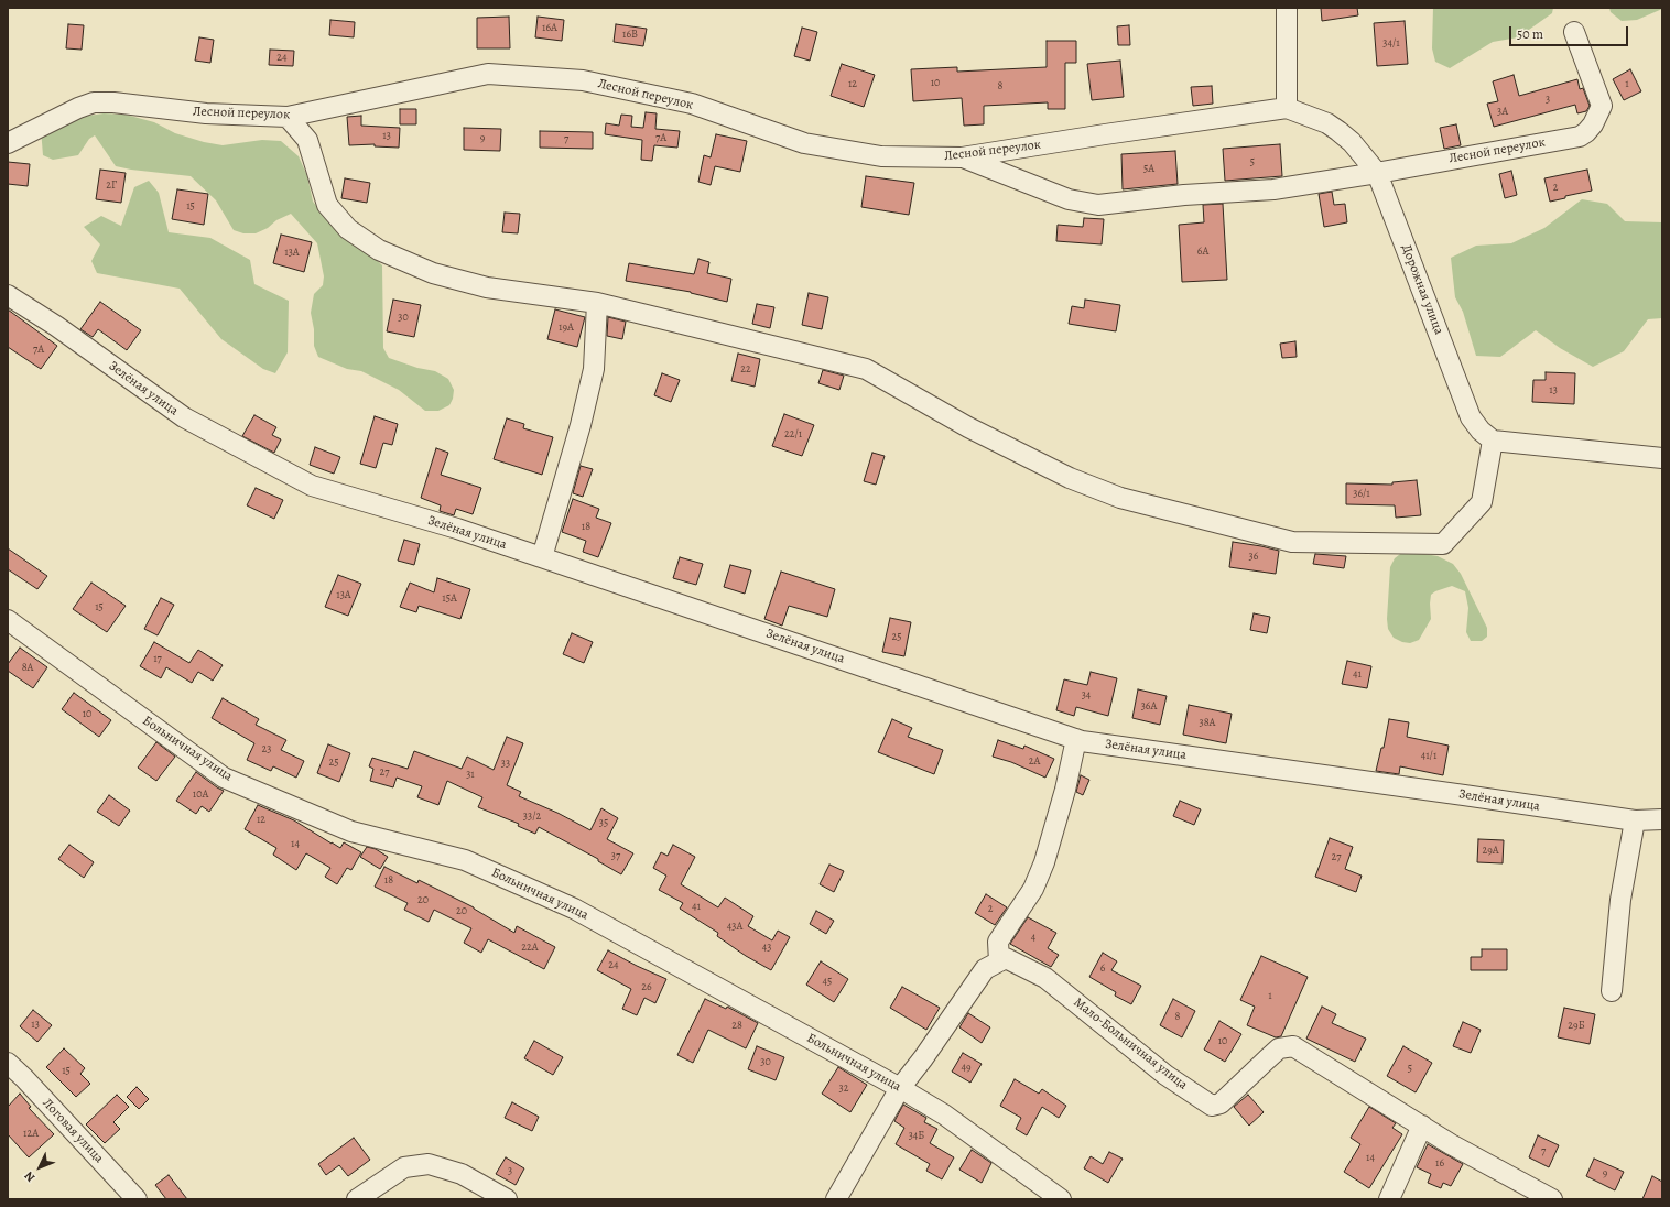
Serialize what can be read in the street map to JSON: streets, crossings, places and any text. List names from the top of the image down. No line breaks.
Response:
{"streets":{"street":["Лесной переулок","Дорожная улица","Зелёная улица","Больничная улица","Мало-Больничная улица","Логовая улица"]},"crossings":[["Лесной переулок","Дорожная улица"]],"house_numbers":["16А","16В","34/1","24","10","12","1","8","3","3А","13","9","7А","7","5","5А","2Г","2","15","6А","13А","30","19А","7А","22","13","22/1","36/1","18","36","13А","15А","15","25","17","8А","41","34","36А","10","38А","23","41/1","2А","25","33","27","31","10А","33/2","12","35","14","29А","37","27","18","20","41","2","20","43А","4","22А","43","24","6","45","26","1","8","13","28","29Б","10","30","49","5","15","32","12А","34Б","7","14","16","3","9"],"scale_bar":"50 m","north":"bottom left"}
